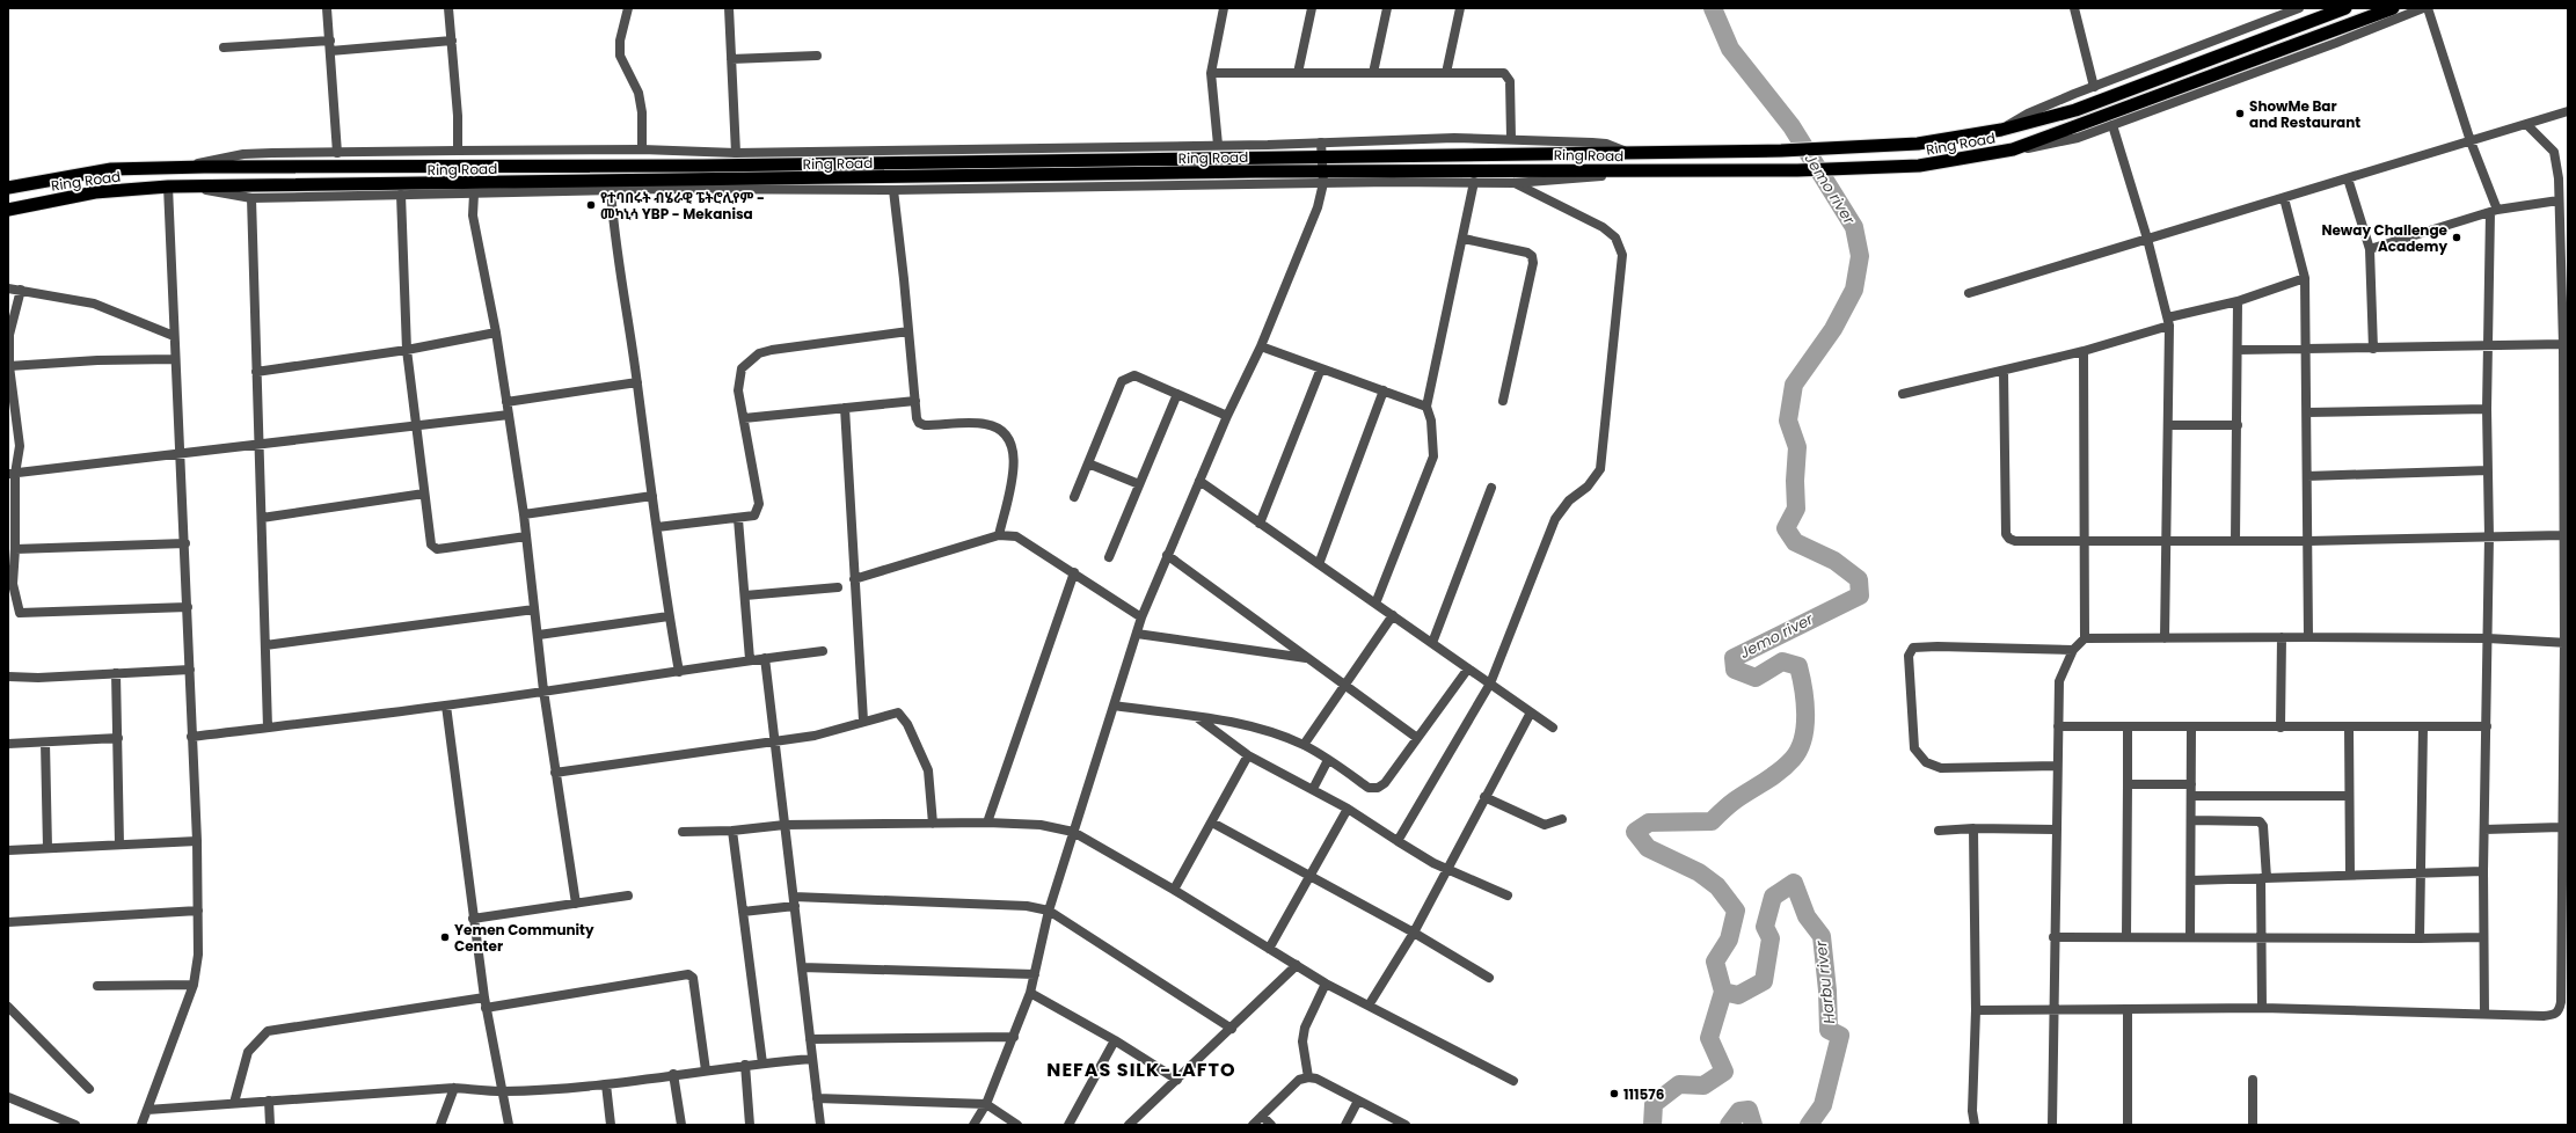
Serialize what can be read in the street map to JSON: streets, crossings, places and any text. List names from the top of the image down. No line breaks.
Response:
{"streets":{"highway":["Ring Road"]},"districts":["NEFAS SILK-LAFTO"],"water":["Jemo river","Harbu river"],"places":["ShowMe Bar and Restaurant","የተባበሩት ብሄራዊ ፔትሮሊየም - መካኒሳ YBP - Mekanisa","Neway Challenge Academy","Yemen Community Center","111576"]}
